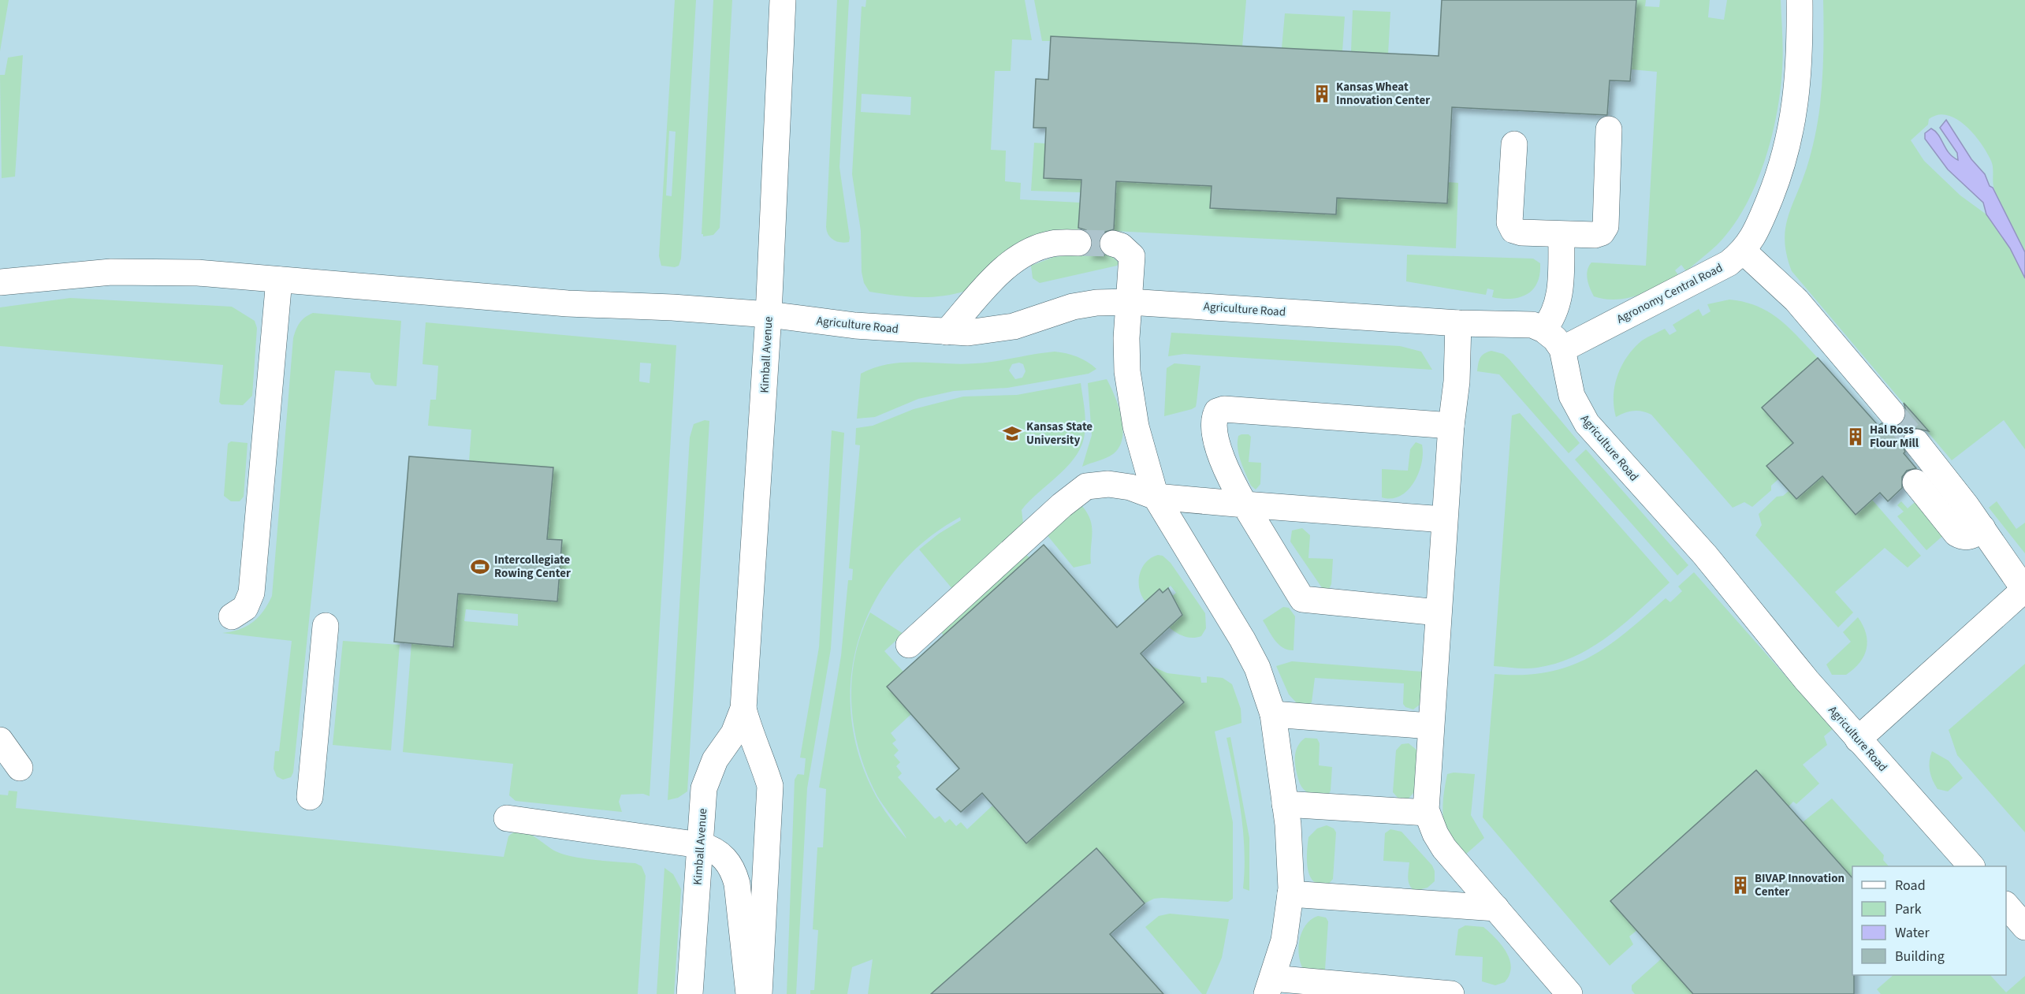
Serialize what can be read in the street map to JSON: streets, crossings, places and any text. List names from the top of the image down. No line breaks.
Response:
{"streets":{"street":["Agronomy Central Road","Agriculture Road","Kimball Avenue"]},"crossings":[["Agronomy Central Road","Agriculture Road"],["Agriculture Road","Kimball Avenue"]],"places":{"building":["Kansas Wheat Innovation Center","Hal Ross Flour Mill","BIVAP Innovation Center"],"school or university":["Kansas State University"],"sports":["Intercollegiate Rowing Center"]},"legend":["Road","Park","Water","Building"]}
